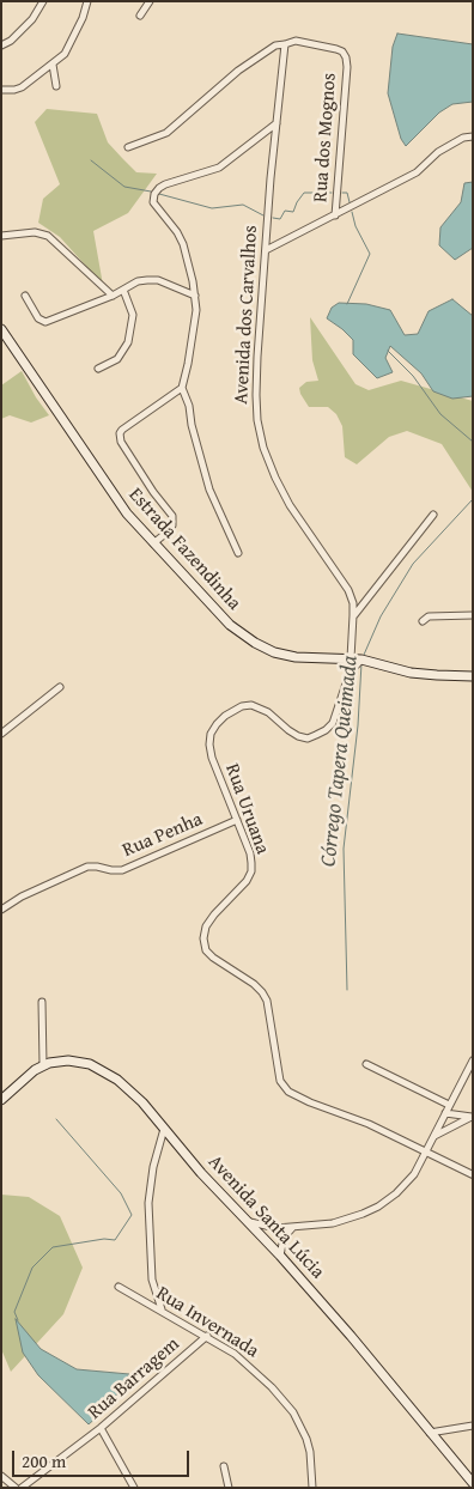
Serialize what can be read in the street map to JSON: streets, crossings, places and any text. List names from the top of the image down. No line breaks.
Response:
{"streets":{"street":["Rua dos Mognos","Avenida dos Carvalhos","Estrada Fazendinha","Rua Uruana","Rua Penha","Avenida Santa Lúcia","Rua Invernada","Rua Barragem"]},"crossings":[["Rua dos Mognos","Avenida dos Carvalhos"],["Avenida dos Carvalhos","Estrada Fazendinha"],["Rua Uruana","Rua Penha"],["Rua Invernada","Rua Barragem"]],"water":["Córrego Tapera Queimada"],"scale_bar":"200 m"}
